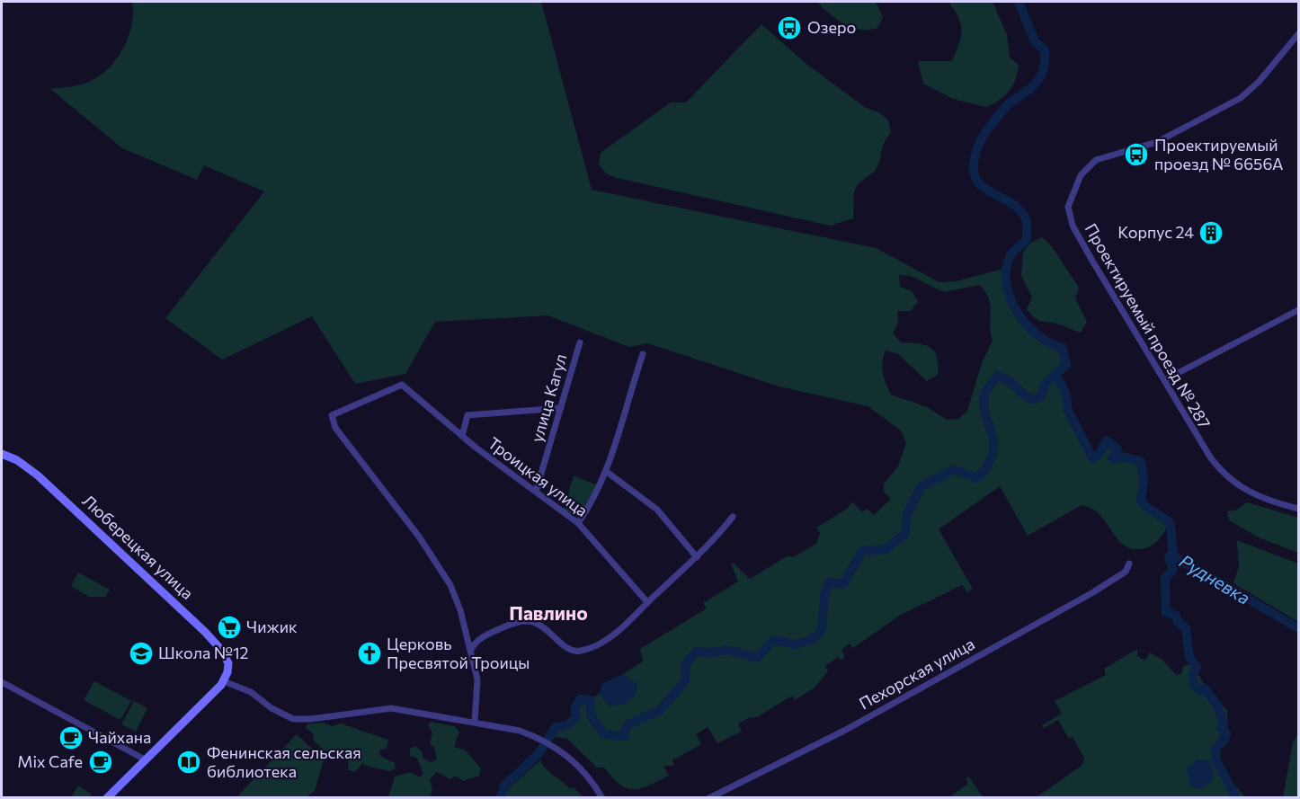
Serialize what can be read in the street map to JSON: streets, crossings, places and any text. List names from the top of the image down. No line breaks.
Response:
{"streets":{"main road":["Люберецкая улица"],"street":["Проектируемый проезд № 287","улица Кагул","Троицкая улица","Пехорская улица"]},"crossings":[["улица Кагул","Троицкая улица"]],"districts":["Павлино"],"water":["Рудневка"],"places":{"bus stop":["Озеро","Проектируемый проезд № 6656А"],"building":["Корпус 24"],"supermarket":["Чижик"],"school or university":["Школа №12"],"church":["Церковь Пресвятой Троицы"],"cafe":["Чайхана","Mix Cafe"],"library":["Фенинская сельская библиотека"]}}
